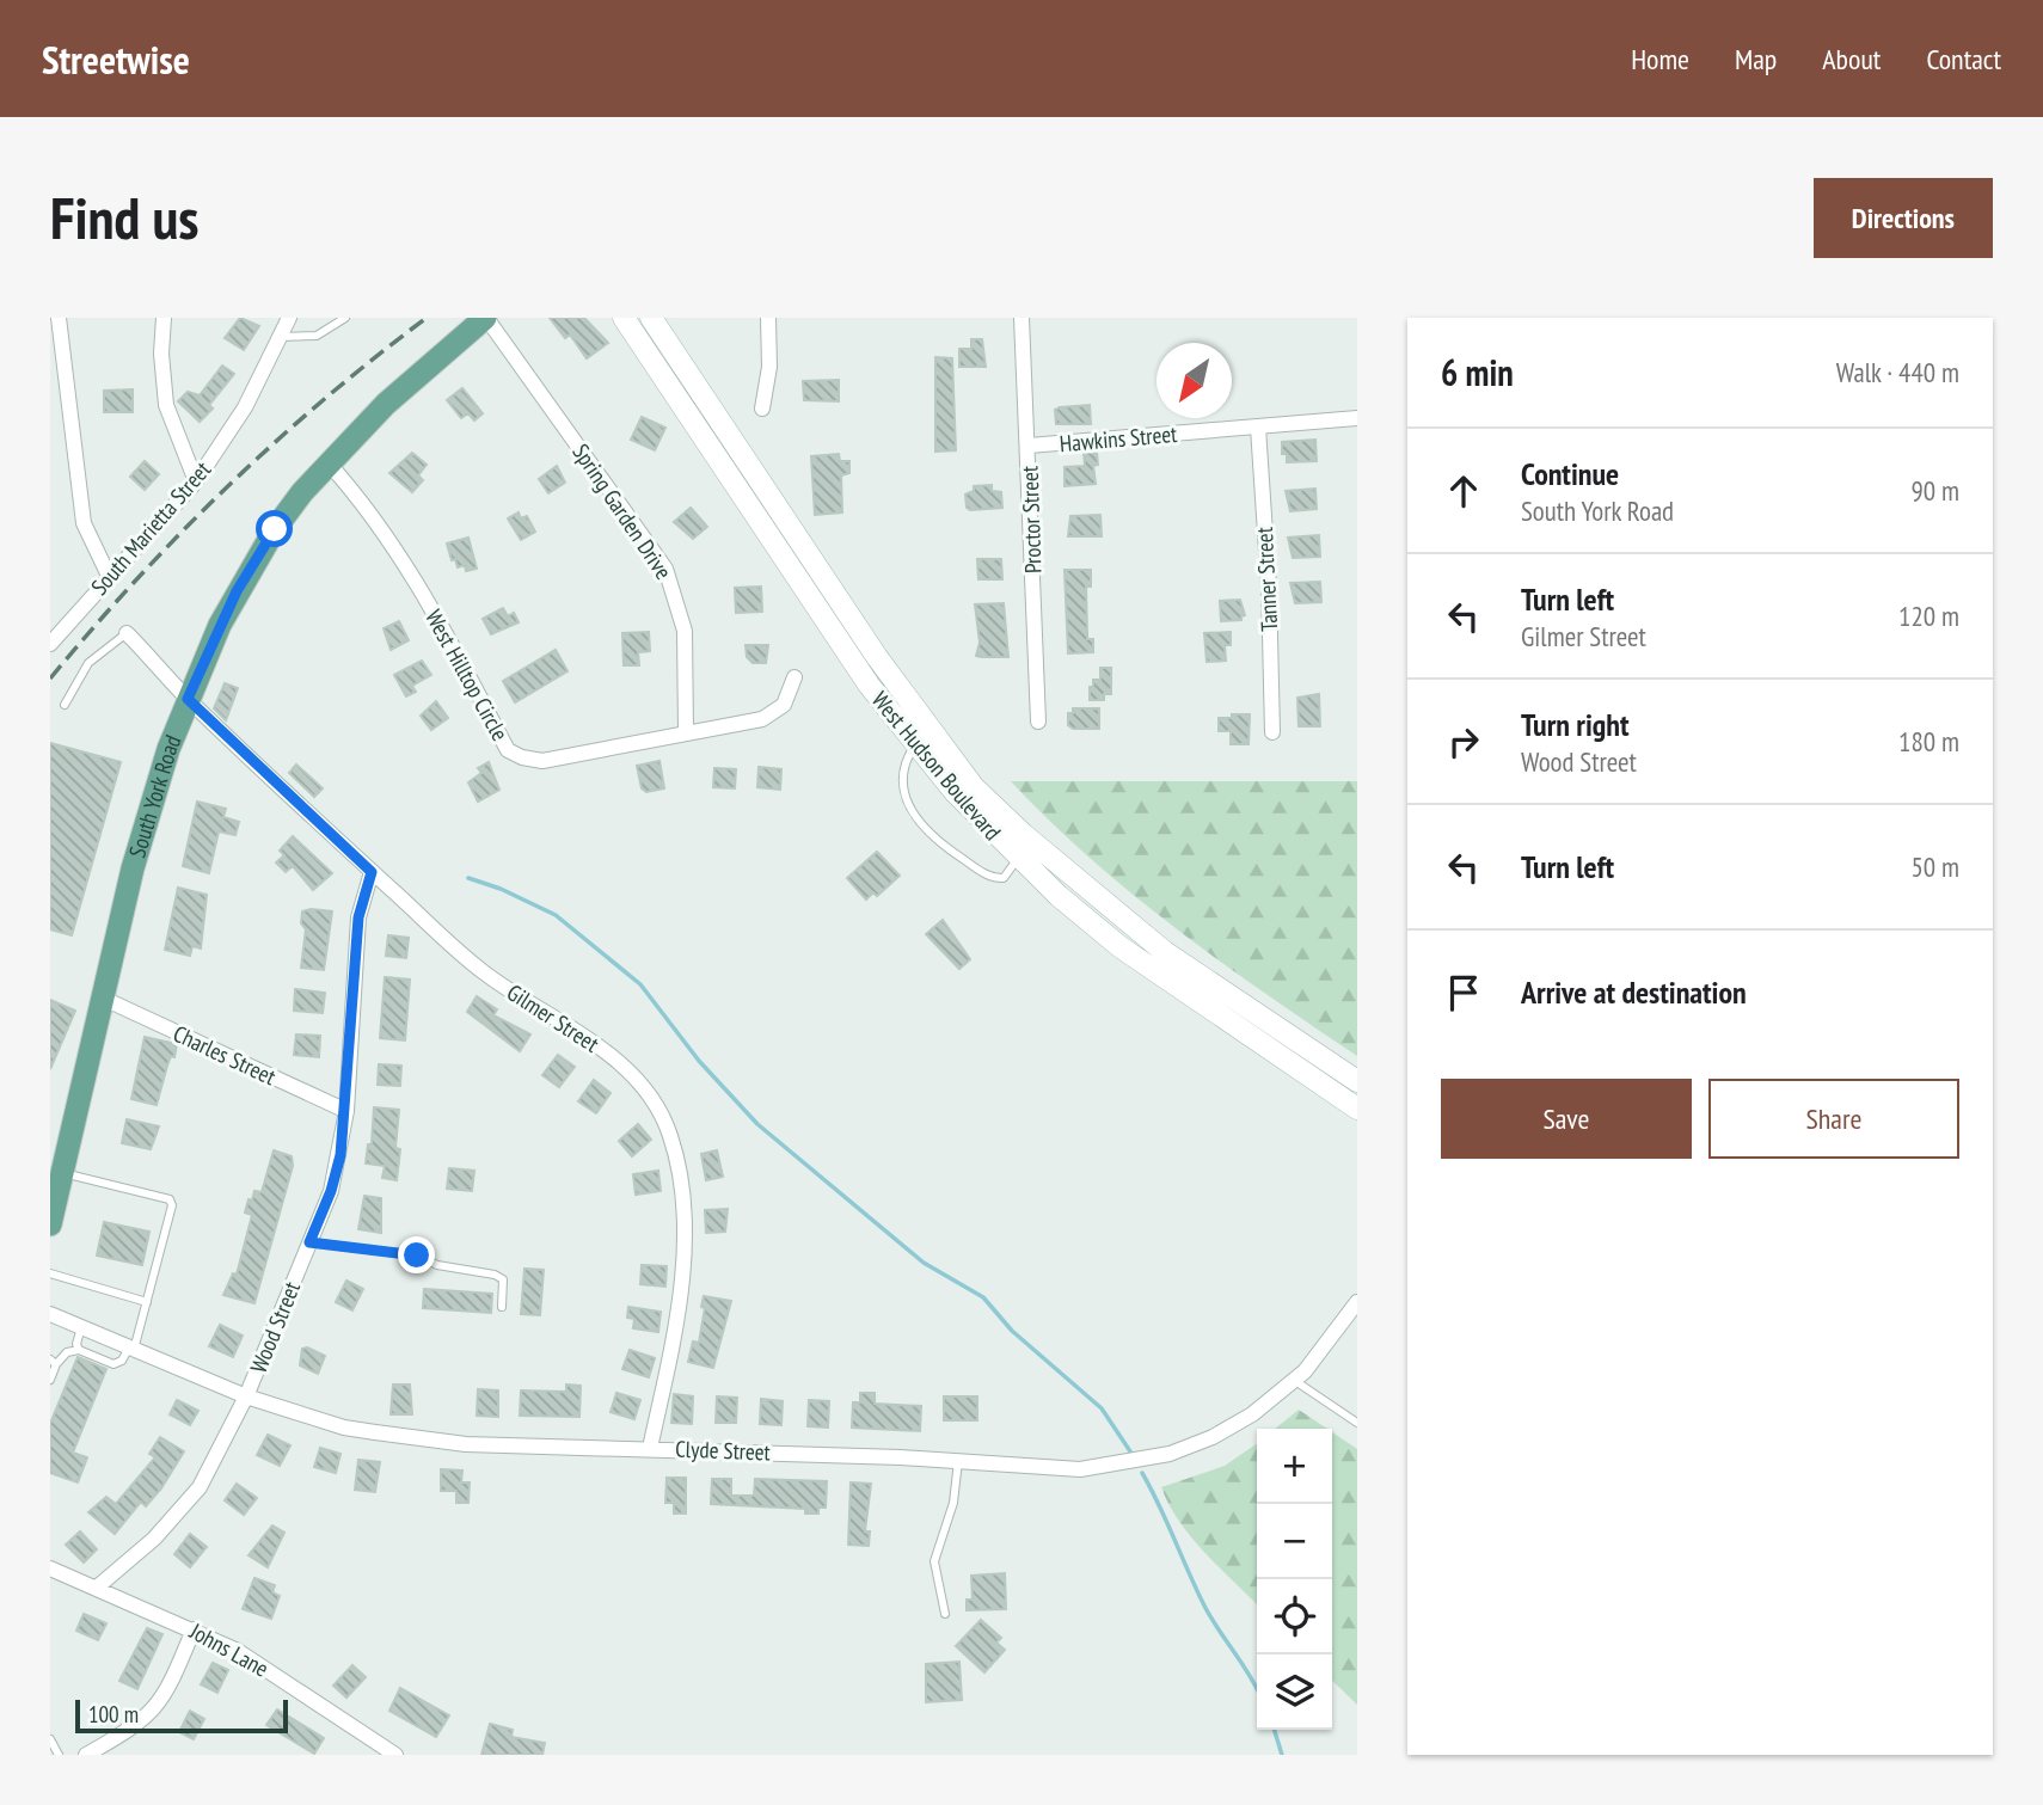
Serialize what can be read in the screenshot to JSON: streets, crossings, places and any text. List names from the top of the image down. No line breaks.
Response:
{"streets":{"main road":["West Hudson Boulevard","South York Road"],"street":["Hawkins Street","Spring Garden Drive","Proctor Street","South Marietta Street","Tanner Street","West Hilltop Circle","Gilmer Street","Charles Street","Wood Street","Clyde Street","Johns Lane"]},"crossings":[["Hawkins Street","Proctor Street"],["Hawkins Street","Tanner Street"],["Spring Garden Drive","West Hilltop Circle"],["Spring Garden Drive","South York Road"],["West Hilltop Circle","South York Road"],["South York Road","Gilmer Street"],["South York Road","Charles Street"],["Gilmer Street","Wood Street"],["Gilmer Street","Clyde Street"],["Charles Street","Wood Street"],["Wood Street","Clyde Street"],["Wood Street","Johns Lane"]],"scale_bar":"100 m","north":"bottom left","page":{"header":"Streetwise","nav":["Home","Map","About","Contact"],"buttons":["Directions",["Save","Share"]],"title":"Find us","heading":["6 min","Walk · 440 m"],"list":[["Continue","South York Road","90 m"],["Turn left","Gilmer Street","120 m"],["Turn right","Wood Street","180 m"],["Turn left","50 m"],"Arrive at destination"],"map_buttons":["+","−"],"scale":"100 m"}}
